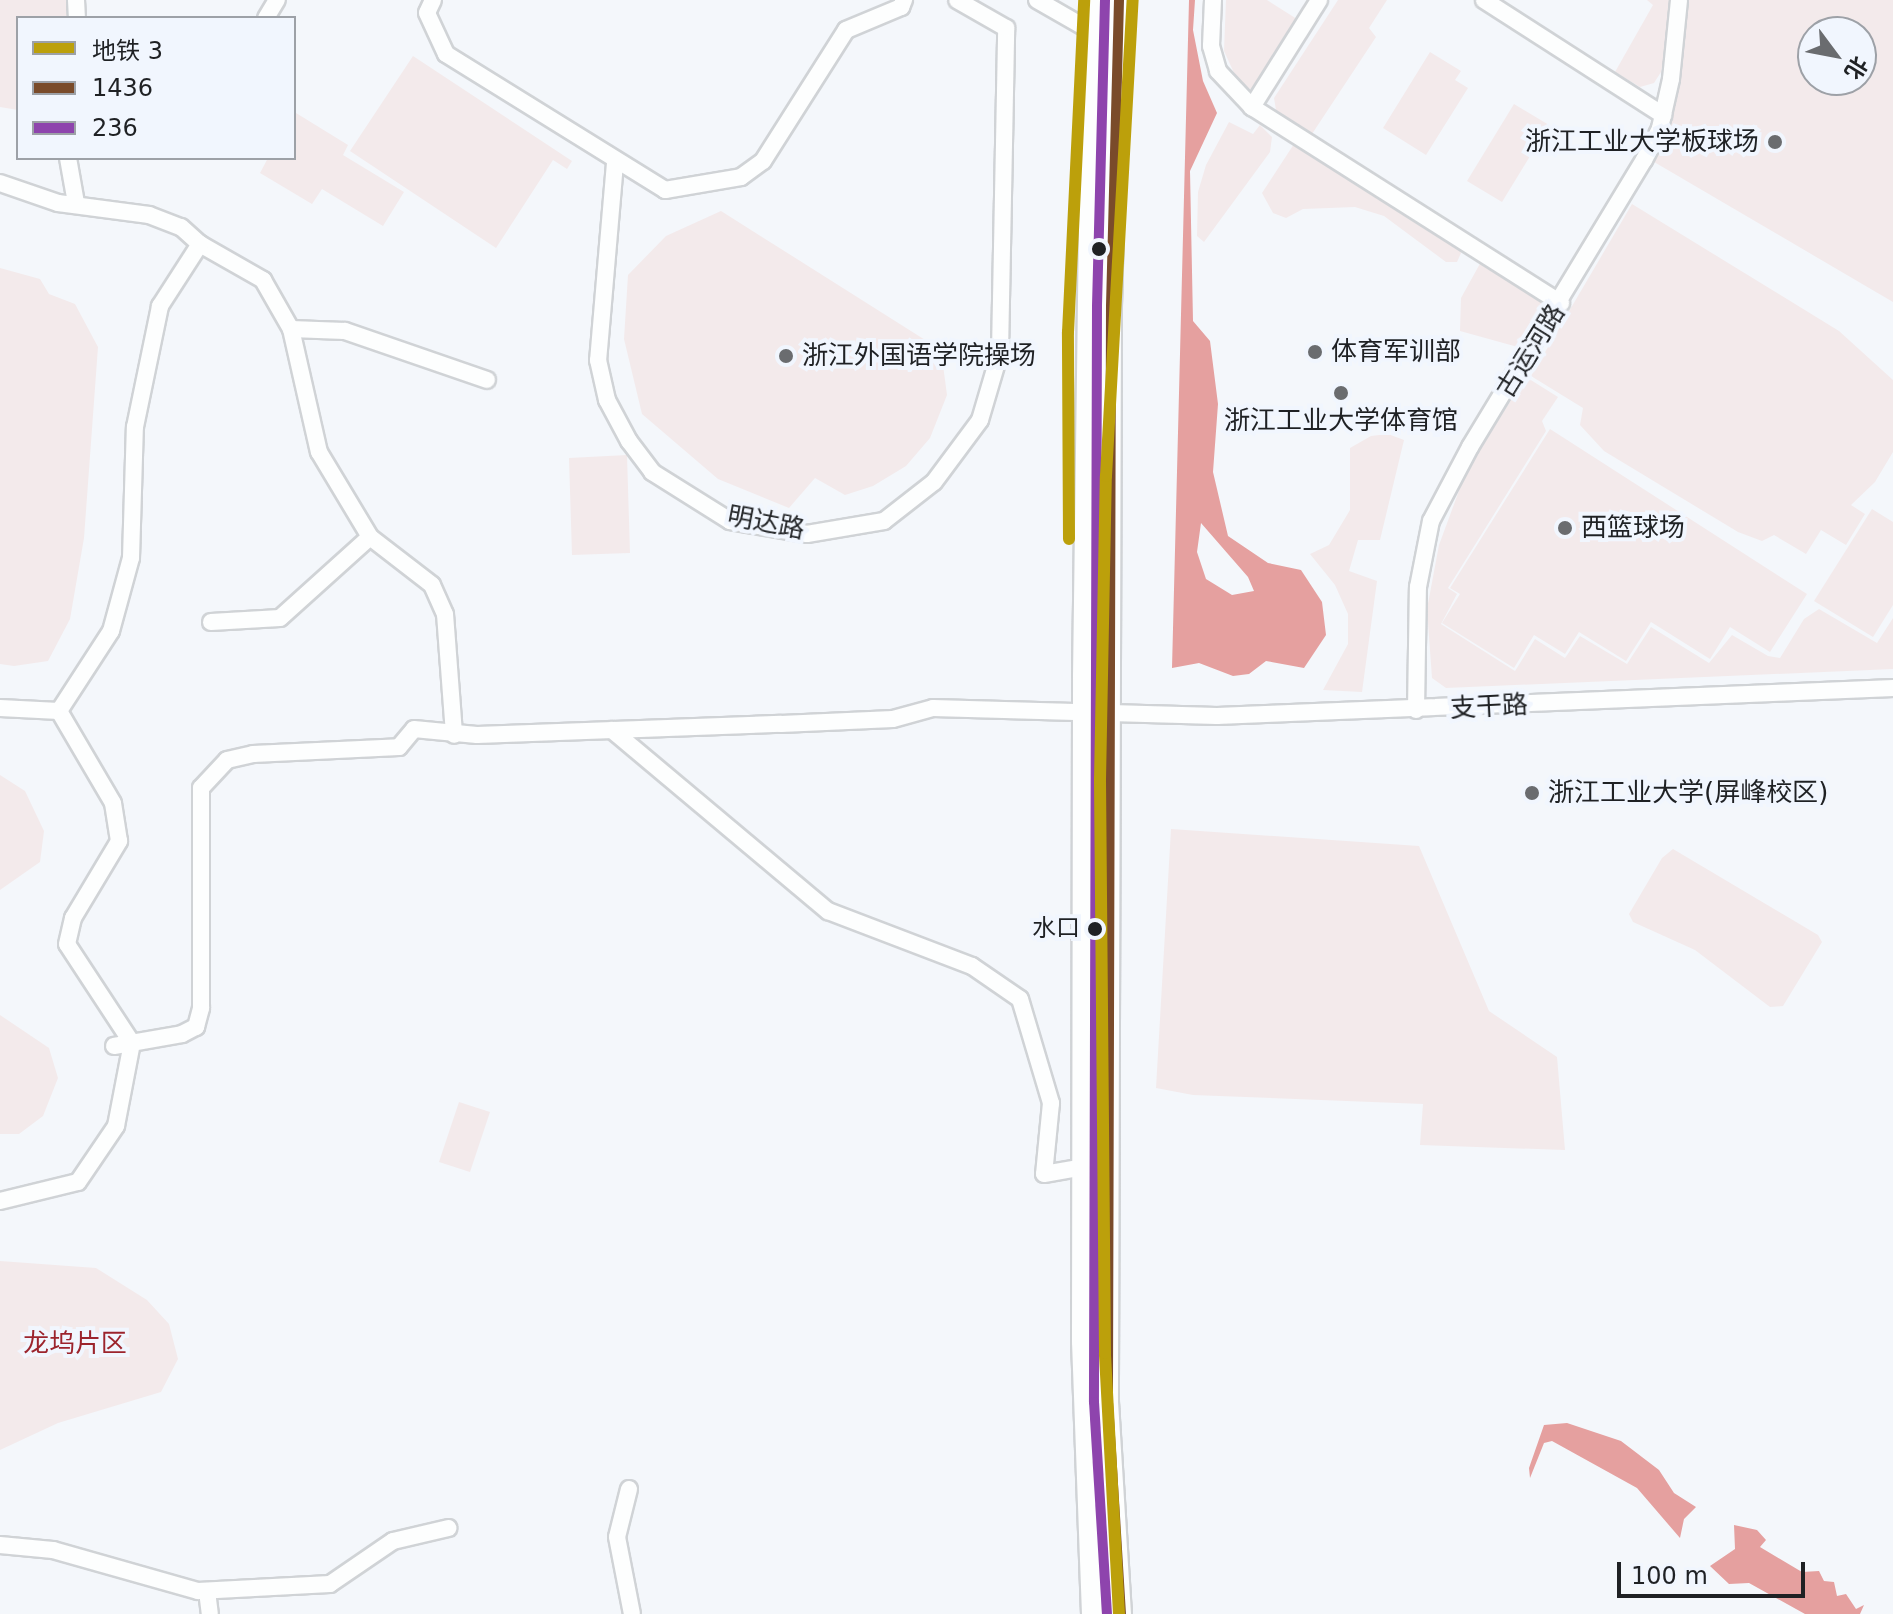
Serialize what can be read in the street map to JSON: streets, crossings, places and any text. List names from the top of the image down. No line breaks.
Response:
{"streets":{"street":["古运河路","明达路","支干路"]},"crossings":[["古运河路","支干路"]],"parks":["龙坞片区"],"places":["浙江工业大学板球场","体育军训部","浙江外国语学院操场","浙江工业大学体育馆","西篮球场","浙江工业大学(屏峰校区)","水口"],"lines":["metro line 3","transit line 1436","transit line 236"],"legend":["地铁 3","1436","236"],"scale_bar":"100 m","north":"bottom right"}
